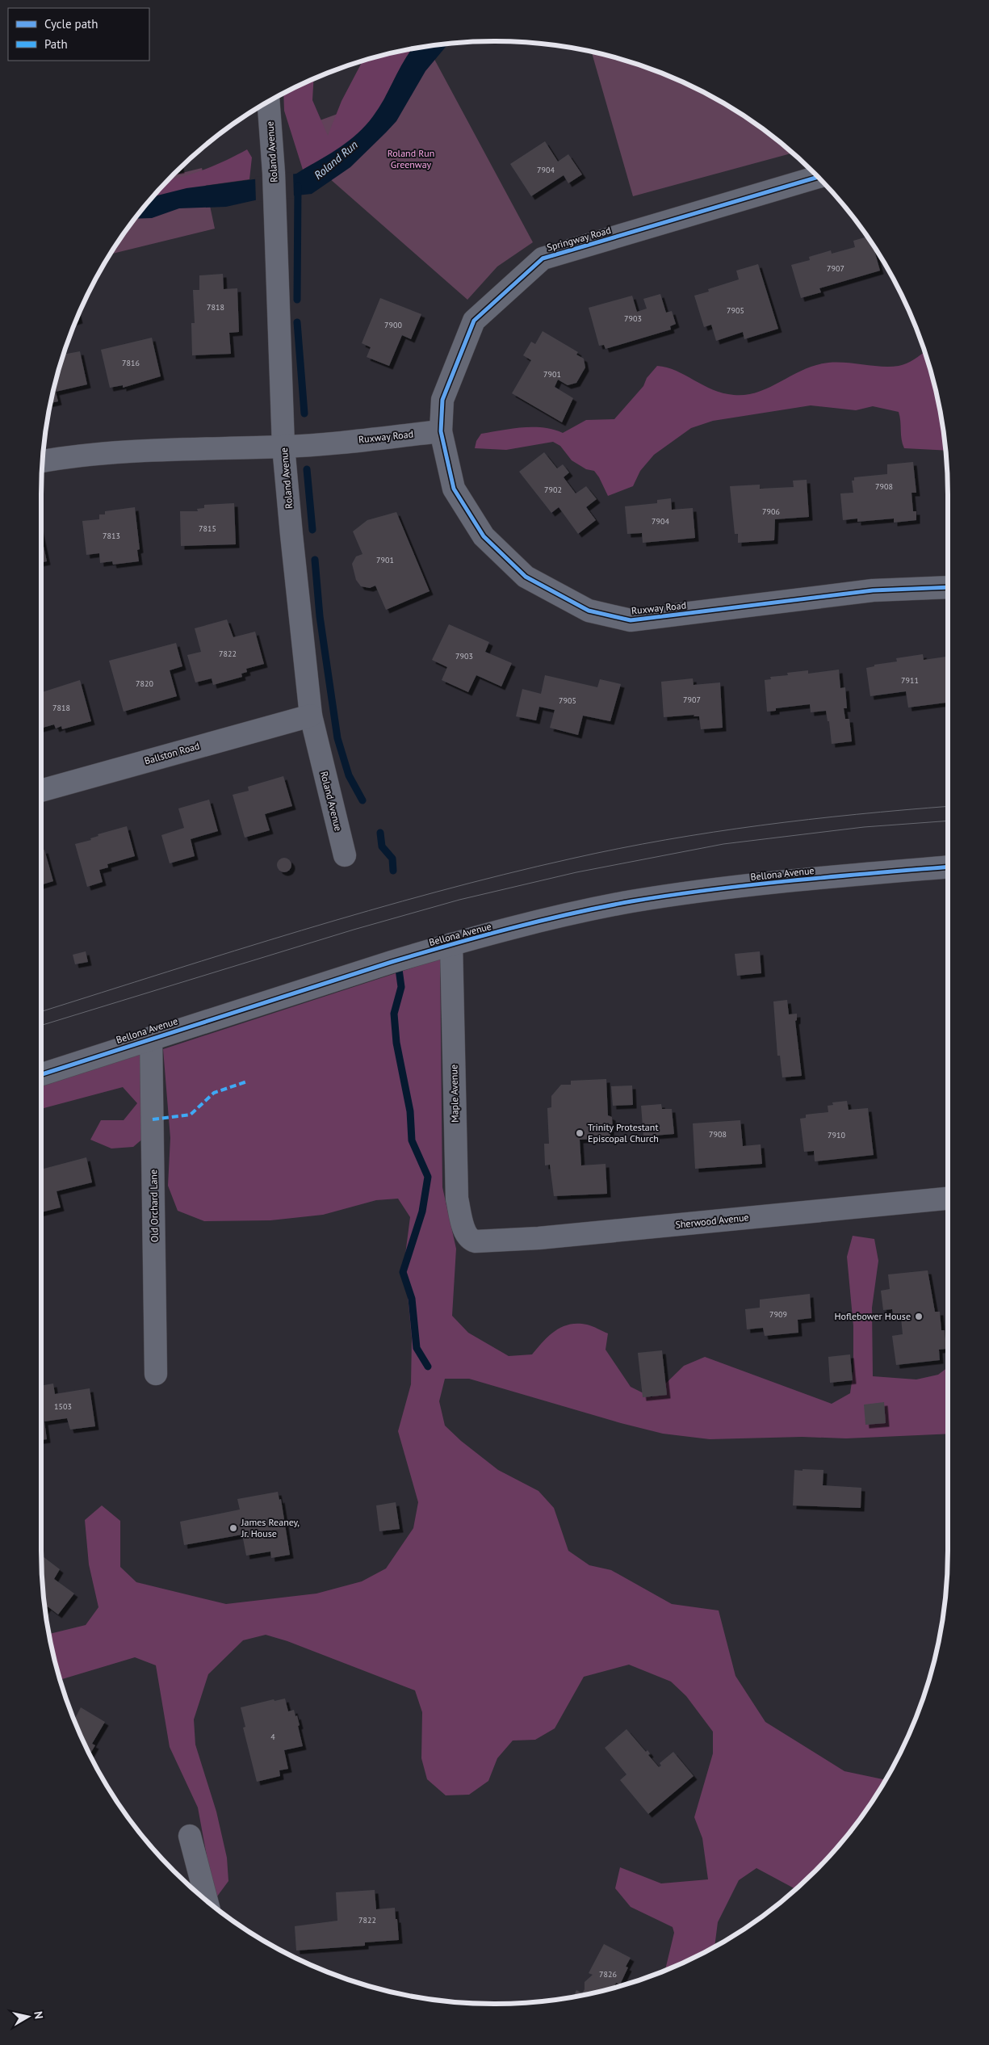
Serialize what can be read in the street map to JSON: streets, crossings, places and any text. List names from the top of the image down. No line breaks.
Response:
{"streets":{"street":["Roland Avenue","Springway Road","Ruxway Road","Ballston Road","Bellona Avenue","Maple Avenue","Old Orchard Lane","Sherwood Avenue"]},"crossings":[["Roland Avenue","Ruxway Road"],["Roland Avenue","Ballston Road"],["Springway Road","Ruxway Road"],["Bellona Avenue","Maple Avenue"],["Bellona Avenue","Old Orchard Lane"],["Maple Avenue","Sherwood Avenue"]],"water":["Roland Run"],"parks":["Roland Run Greenway"],"places":["Trinity Protestant Episcopal Church","Hoflebower House","James Reaney, Jr. House"],"house_numbers":["7904","7907","7818","7905","7903","7900","7816","7901","7908","7902","7906","7904","7815","7813","7901","7822","7903","7911","7820","7907","7905","7818","7908","7910","7909","1503","4","7822","7826"],"legend":["Cycle path","Path"],"north":"right"}
